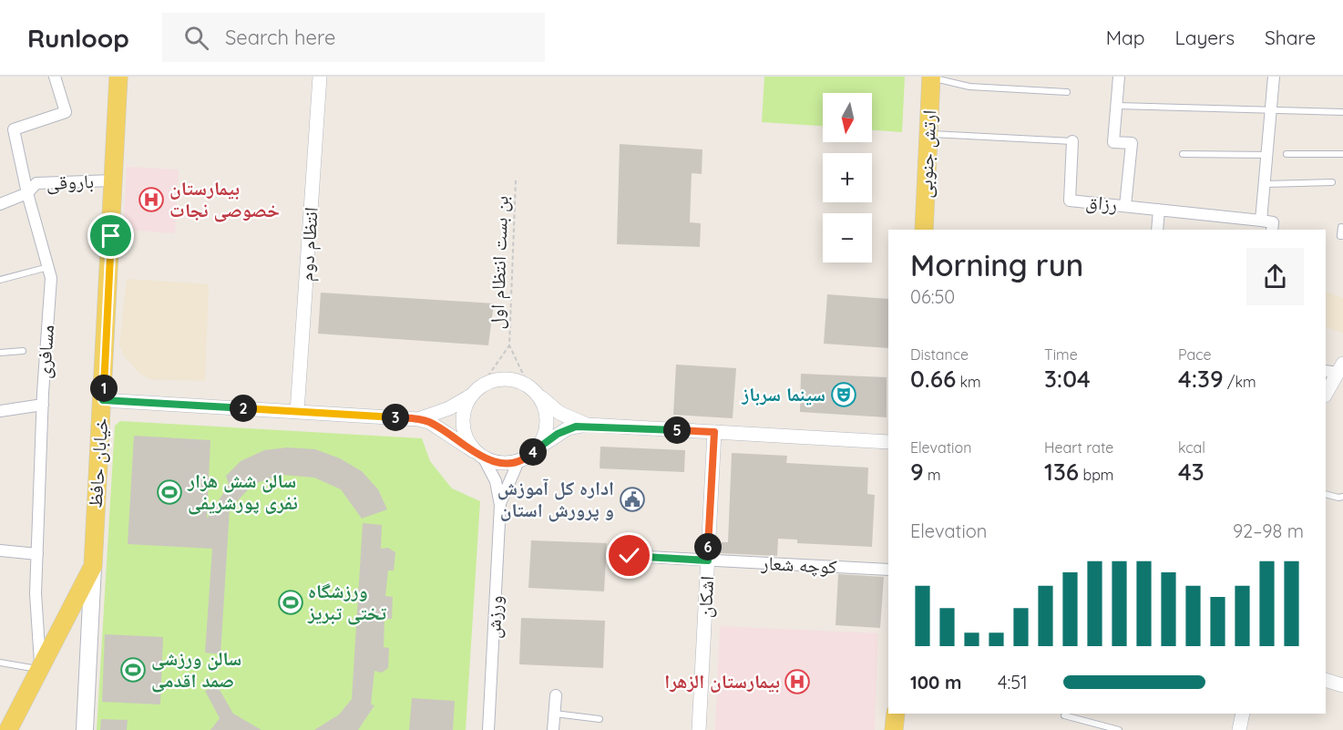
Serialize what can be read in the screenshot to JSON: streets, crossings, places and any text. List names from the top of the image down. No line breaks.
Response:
{"streets":{"main road":["ارتش جنوبی","خیابان حافظ"],"street":["باروقی","رزاق","انتظام دوم","مسافری","کوچه شعار","اشکان","ورزش"],"path":["بن بست انتظام اول"]},"crossings":[["باروقی","مسافری"],["باروقی","خیابان حافظ"],["مسافری","خیابان حافظ"],["کوچه شعار","اشکان"]],"places":{"hospital":["بیمارستان خصوصی نجات","بیمارستان الزهرا"],"theatre":["سینما سرباز"],"sports":["سالن شش هزار نفری پورشریفی","ورزشگاه تختی تبریز","سالن ورزشی صمد اقدمی"],"public building":["اداره کل آموزش و پرورش استان"]},"north":"bottom","page":{"header":"Runloop","search":"Search here","nav":["Map","Layers","Share"],"map_buttons":["+","−"],"heading":["Morning run","06:50"],"stats":[["Distance","0.66 km"],["Time","3:04"],["Pace","4:39 /km"],["Elevation","9 m"],["Heart rate","136 bpm"],["kcal","43"]],"pins":["1","2","3","5","4","6"],"chart":["Elevation","92–98 m"],"list":[{"name":"100 m","note":"4:51"}]}}
